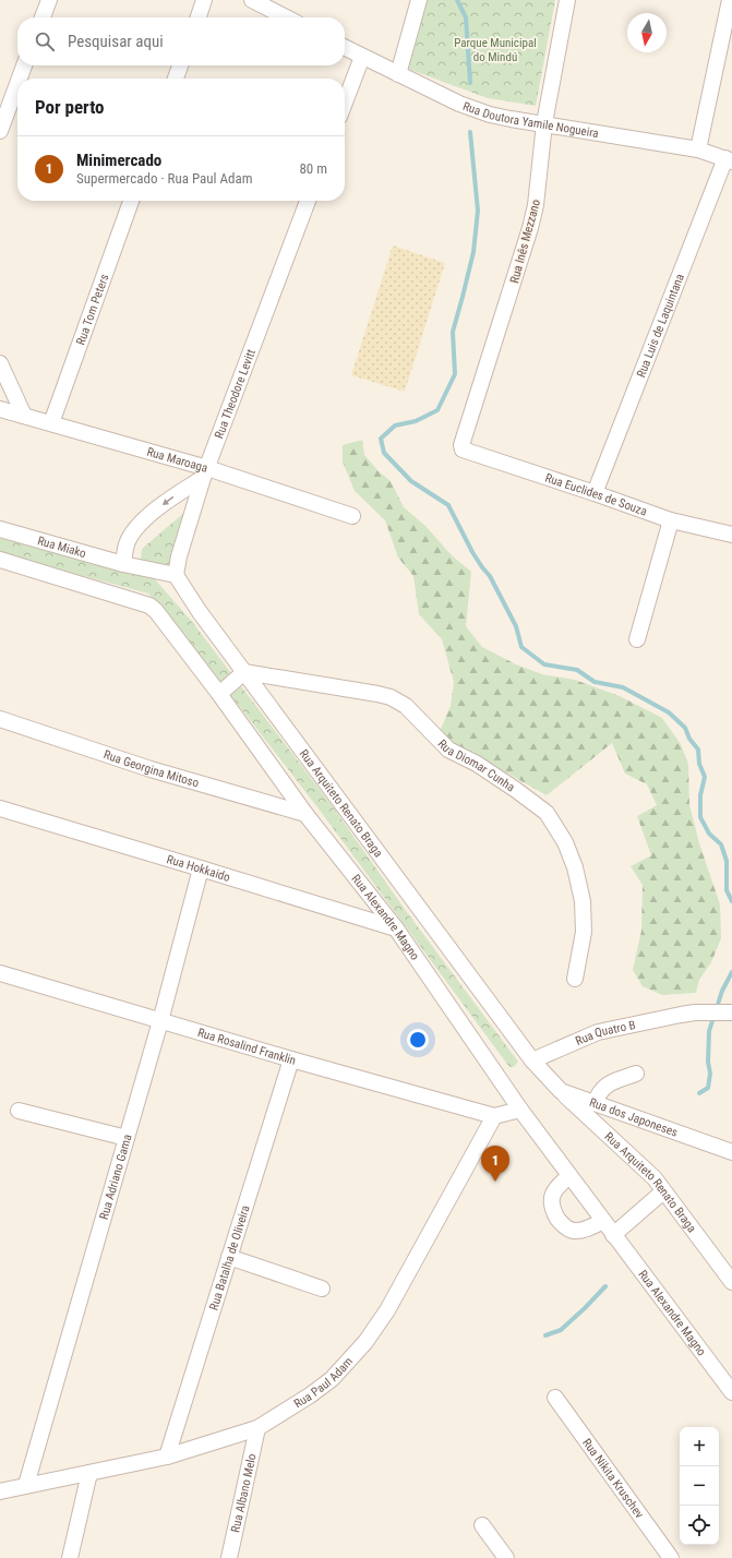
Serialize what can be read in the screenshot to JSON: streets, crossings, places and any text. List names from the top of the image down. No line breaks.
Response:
{"streets":{"street":["Rua Doutora Yamile Nogueira","Rua Inês Mezzano","Rua Tom Peters","Rua Luis de Laquintana","Rua Theodore Levitt","Rua Maroaga","Rua Euclides de Souza","Rua Miako","Rua Diomar Cunha","Rua Georgina Mitoso","Rua Arquiteto Renato Braga","Rua Hokkaido","Rua Alexandre Magno","Rua Quatro B","Rua Rosalind Franklin","Rua dos Japoneses","Rua Adriano Gama","Rua Batalha de Oliveira","Rua Paul Adam","Rua Nikita Kruschev","Rua Albano Melo"]},"crossings":[["Rua Doutora Yamile Nogueira","Rua Inês Mezzano"],["Rua Doutora Yamile Nogueira","Rua Luis de Laquintana"],["Rua Inês Mezzano","Rua Euclides de Souza"],["Rua Tom Peters","Rua Maroaga"],["Rua Luis de Laquintana","Rua Euclides de Souza"],["Rua Theodore Levitt","Rua Maroaga"],["Rua Theodore Levitt","Rua Arquiteto Renato Braga"],["Rua Diomar Cunha","Rua Arquiteto Renato Braga"],["Rua Georgina Mitoso","Rua Alexandre Magno"],["Rua Arquiteto Renato Braga","Rua Quatro B"],["Rua Arquiteto Renato Braga","Rua dos Japoneses"],["Rua Hokkaido","Rua Alexandre Magno"],["Rua Hokkaido","Rua Adriano Gama"],["Rua Quatro B","Rua dos Japoneses"],["Rua Rosalind Franklin","Rua Adriano Gama"],["Rua Rosalind Franklin","Rua Batalha de Oliveira"],["Rua Rosalind Franklin","Rua Paul Adam"],["Rua Adriano Gama","Rua Paul Adam"],["Rua Batalha de Oliveira","Rua Paul Adam"],["Rua Paul Adam","Rua Albano Melo"]],"parks":["Parque Municipal do Mindú"],"north":"bottom","page":{"search":"Pesquisar aqui","heading":"Por perto","list":[{"mark":"1","name":"Minimercado","note":"Supermercado · Rua Paul Adam","value":"80 m"}],"pins":"1","map_buttons":["+","−"]}}
